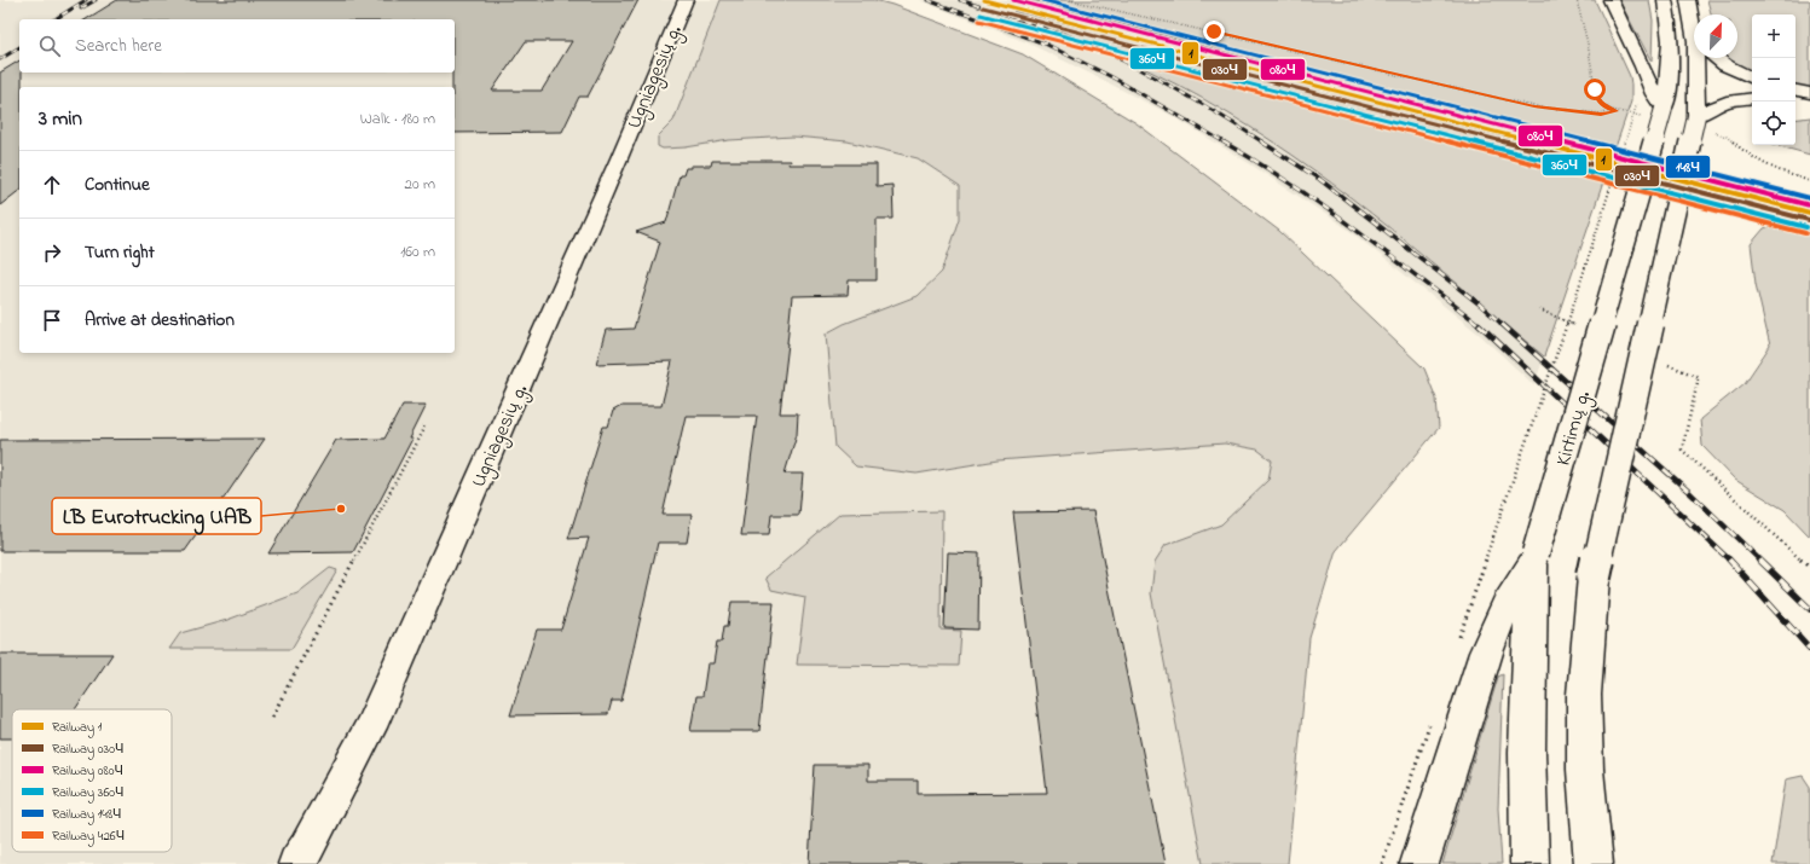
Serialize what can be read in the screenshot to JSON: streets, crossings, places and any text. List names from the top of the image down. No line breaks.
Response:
{"streets":{"highway":["Kirtimų g."],"street":["Ugniagesių g."]},"places":["LB Eurotrucking UAB"],"lines":["rail line 1","rail line 080Ч","rail line 148Ч","rail line 030Ч","rail line 360Ч","rail line 426Ч"],"legend":["Railway 1","Railway 030Ч","Railway 080Ч","Railway 360Ч","Railway 148Ч","Railway 426Ч"],"north":"top right","page":{"map_buttons":["+","−"],"search":"Search here","heading":["3 min","Walk · 180 m"],"list":[["Continue","20 m"],["Turn right","160 m"],"Arrive at destination"]}}
